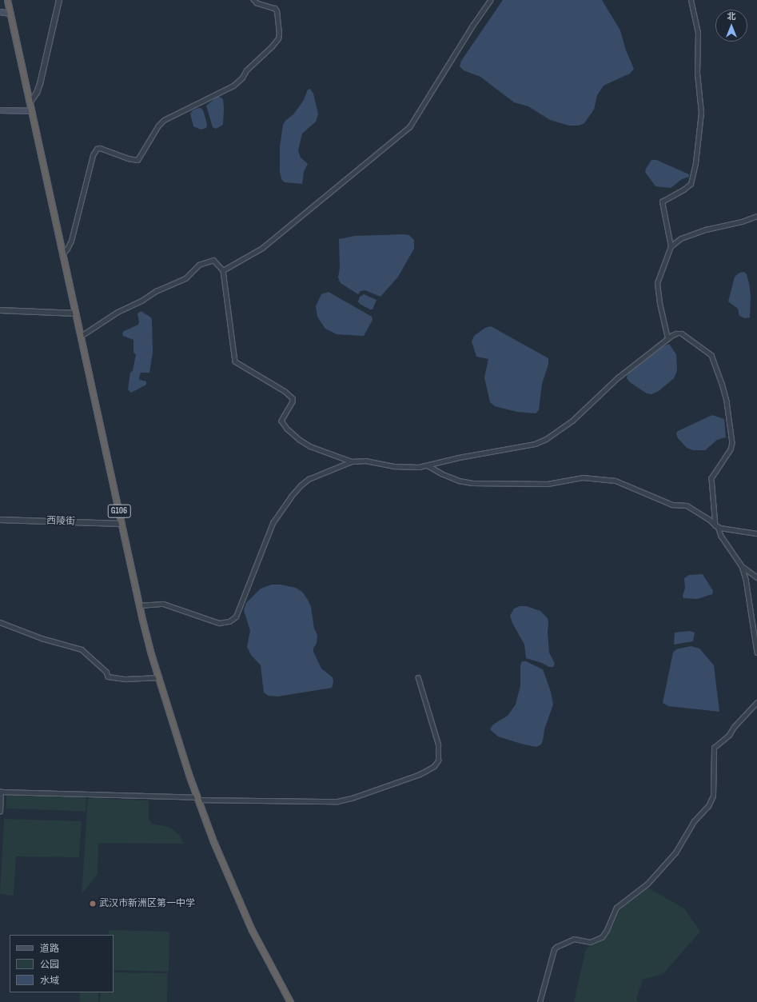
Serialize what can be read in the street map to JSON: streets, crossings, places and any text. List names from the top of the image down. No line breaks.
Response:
{"streets":{"highway":["G106"],"street":["西陵街"]},"crossings":[["G106","西陵街"]],"places":["武汉市新洲区第一中学"],"legend":["道路","公园","水域"],"north":"top"}
